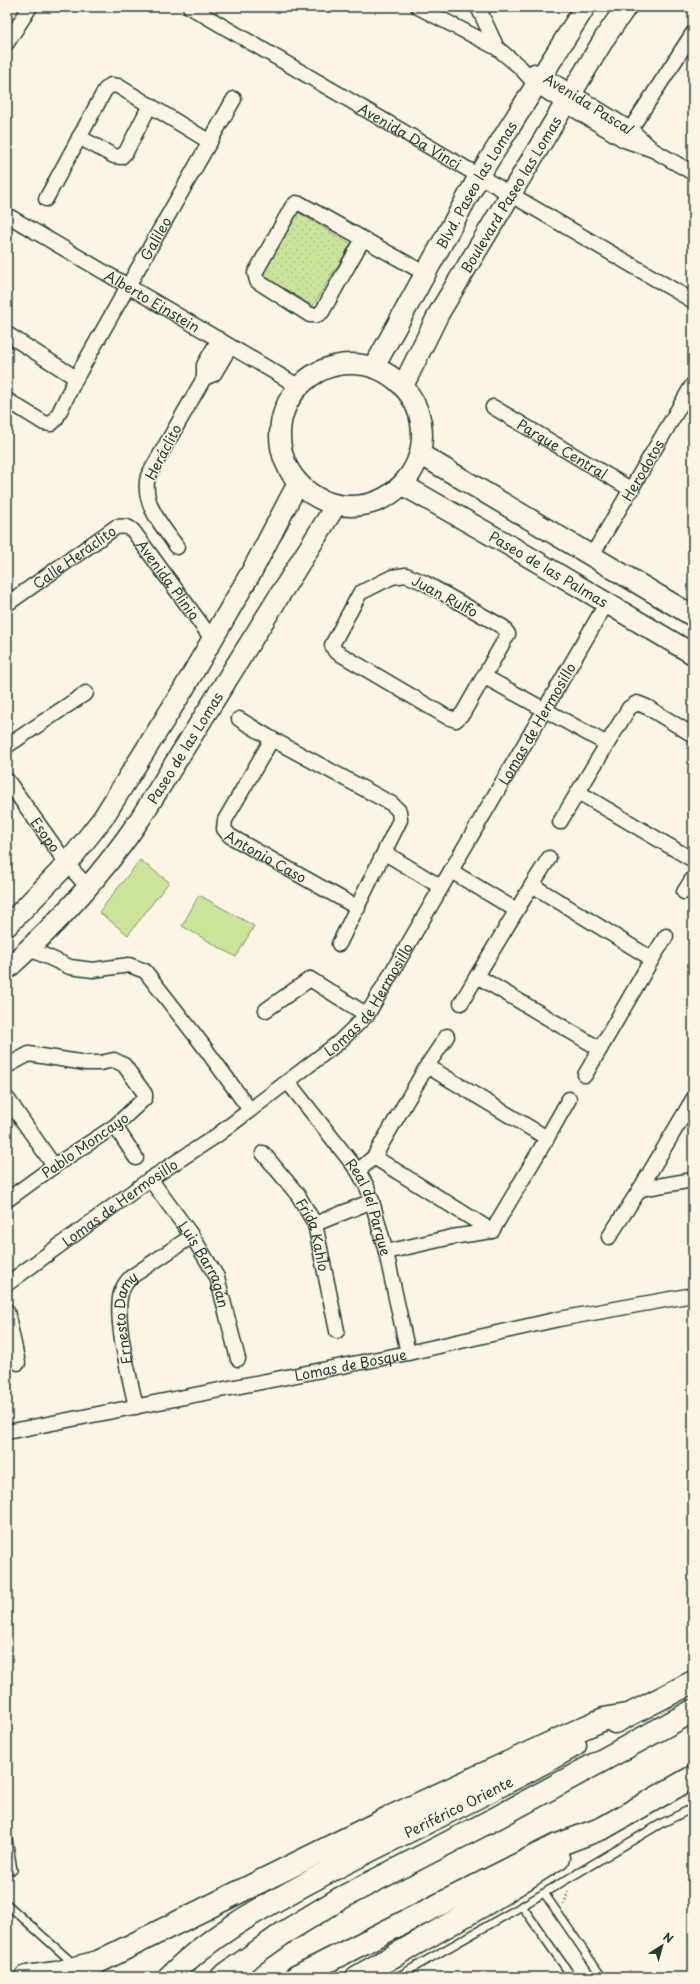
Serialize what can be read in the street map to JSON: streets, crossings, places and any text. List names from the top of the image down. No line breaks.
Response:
{"streets":{"highway":["Periférico Oriente"],"street":["Avenida Pascal","Avenida Da Vinci","Blvd. Paseo las Lomas","Boulevard Paseo las Lomas","Galileo","Alberto Einstein","Parque Central","Heráclito","Herodotos","Calle Heráclito","Paseo de las Palmas","Avenida Plinio","Juan Rulfo","Lomas de Hermosillo","Paseo de las Lomas","Esopo","Antonio Caso","Pablo Moncayo","Real del Parque","Frida Kahlo","Luis Barragán","Ernesto Damy","Lomas de Bosque"]},"crossings":[["Avenida Pascal","Blvd. Paseo las Lomas"],["Avenida Pascal","Boulevard Paseo las Lomas"],["Avenida Da Vinci","Blvd. Paseo las Lomas"],["Avenida Da Vinci","Boulevard Paseo las Lomas"],["Blvd. Paseo las Lomas","Boulevard Paseo las Lomas"],["Blvd. Paseo las Lomas","Alberto Einstein"],["Blvd. Paseo las Lomas","Paseo de las Palmas"],["Blvd. Paseo las Lomas","Paseo de las Lomas"],["Boulevard Paseo las Lomas","Alberto Einstein"],["Boulevard Paseo las Lomas","Paseo de las Palmas"],["Boulevard Paseo las Lomas","Paseo de las Lomas"],["Galileo","Alberto Einstein"],["Alberto Einstein","Heráclito"],["Alberto Einstein","Paseo de las Palmas"],["Alberto Einstein","Paseo de las Lomas"],["Parque Central","Herodotos"],["Calle Heráclito","Avenida Plinio"],["Paseo de las Palmas","Lomas de Hermosillo"],["Paseo de las Palmas","Paseo de las Lomas"],["Lomas de Hermosillo","Real del Parque"],["Lomas de Hermosillo","Luis Barragán"],["Paseo de las Lomas","Esopo"],["Real del Parque","Lomas de Bosque"],["Luis Barragán","Ernesto Damy"],["Ernesto Damy","Lomas de Bosque"]],"north":"top right"}
